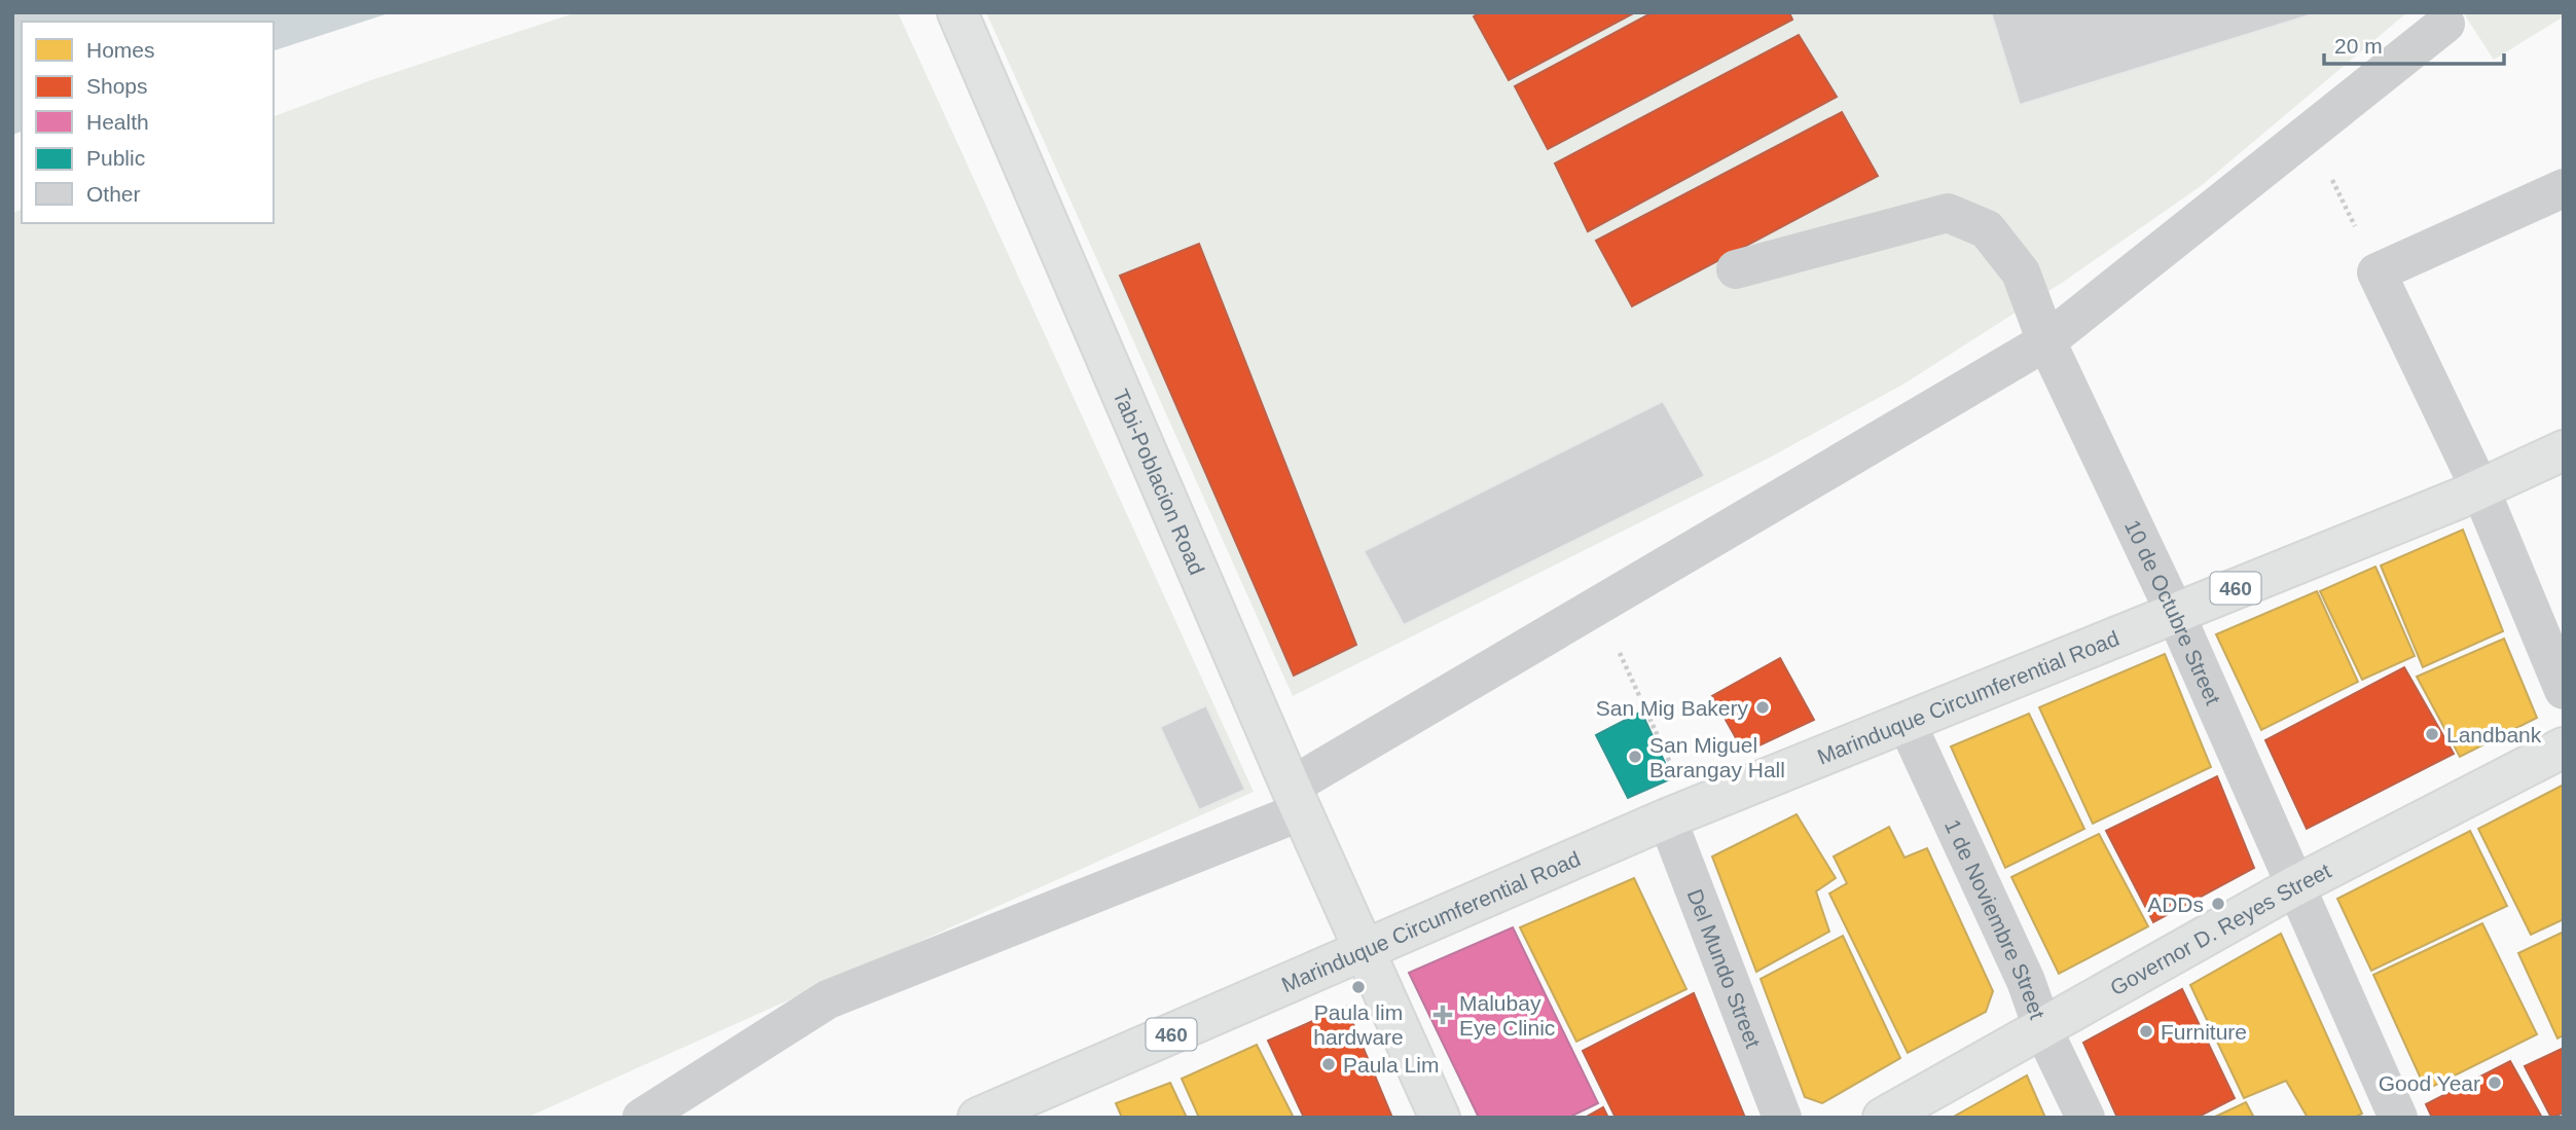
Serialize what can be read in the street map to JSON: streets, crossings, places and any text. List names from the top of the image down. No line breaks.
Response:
{"streets":{"main road":["Tabi-Poblacion Road","460","Marinduque Circumferential Road","Governor D. Reyes Street"],"street":["10 de Octubre Street","1 de Noviembre Street","Del Mundo Street"]},"crossings":[["Tabi-Poblacion Road","Marinduque Circumferential Road"],["10 de Octubre Street","Marinduque Circumferential Road"],["10 de Octubre Street","Governor D. Reyes Street"],["Marinduque Circumferential Road","1 de Noviembre Street"],["Marinduque Circumferential Road","Del Mundo Street"],["1 de Noviembre Street","Governor D. Reyes Street"]],"places":{"other":["San Mig Bakery","Landbank","San Miguel Barangay Hall","ADDs","Paula lim hardware","Furniture","Paula Lim","Good Year"],"health":["Malubay Eye Clinic"]},"legend":["Homes","Shops","Health","Public","Other"],"scale_bar":"20 m"}
